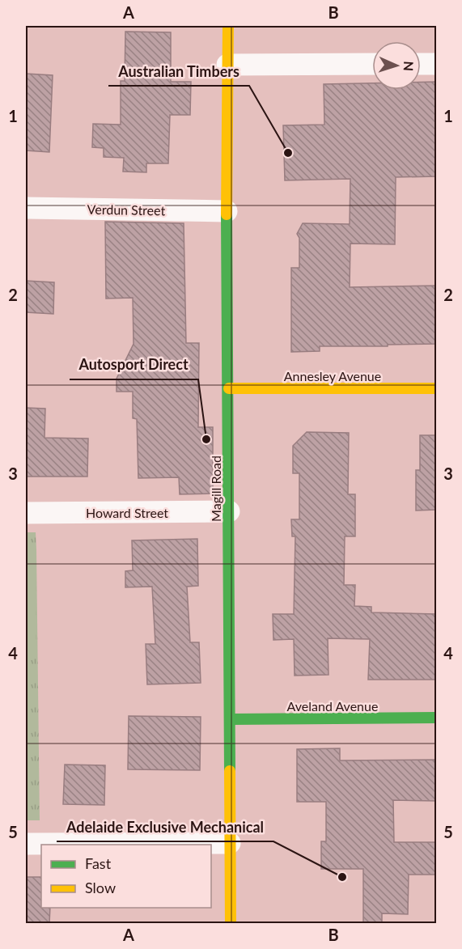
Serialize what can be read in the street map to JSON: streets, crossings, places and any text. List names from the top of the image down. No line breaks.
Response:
{"streets":{"main road":["Annesley Avenue","Magill Road","Aveland Avenue"],"street":["Verdun Street","Howard Street"]},"crossings":[["Verdun Street","Magill Road"],["Annesley Avenue","Magill Road"],["Magill Road","Howard Street"],["Magill Road","Aveland Avenue"]],"places":["Australian Timbers","Autosport Direct","Adelaide Exclusive Mechanical"],"legend":["Fast","Slow"],"north":"right","grid":{"columns":["A","B"],"rows":["1","2","3","4","5"]}}
